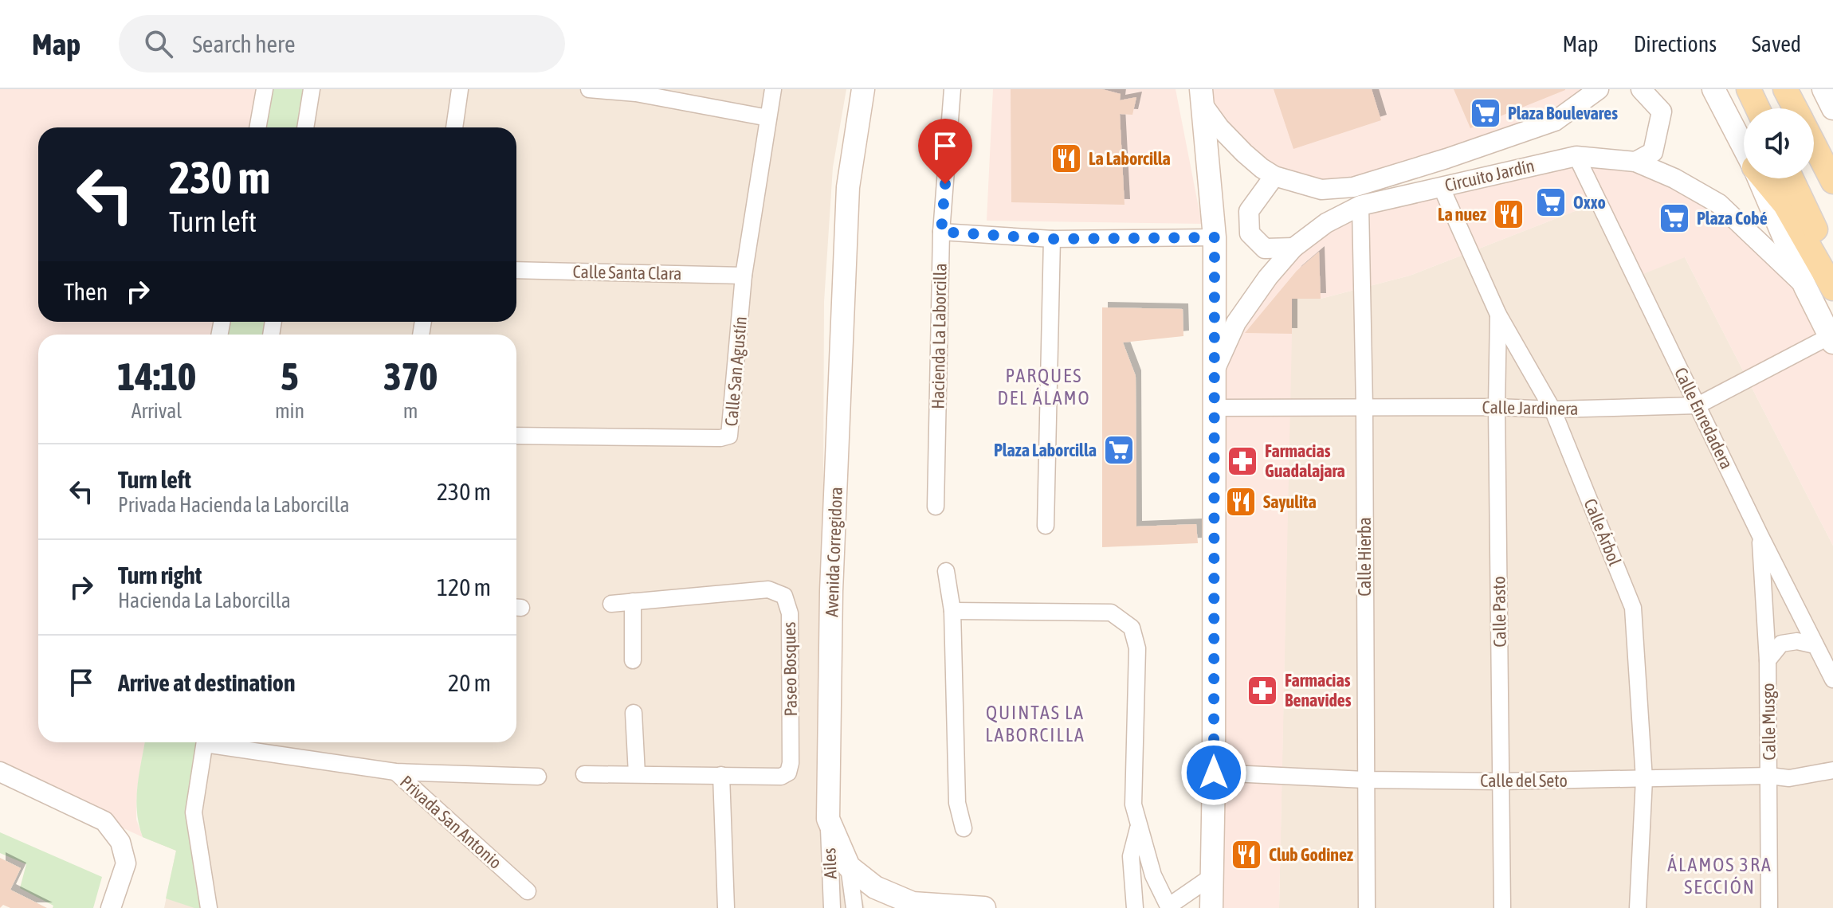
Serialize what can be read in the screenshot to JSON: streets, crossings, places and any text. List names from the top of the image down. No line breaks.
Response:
{"streets":{"main road":["Avenida Corregidora"],"street":["Circuito Jardín","Calle Santa Clara","Hacienda La Laborcilla","Calle San Agustín","Calle Jardinera","Calle Enredadera","Calle Árbol","Calle Hierba","Calle Pasto","Paseo Bosques","Calle Musgo","Calle del Seto","Privada San Antonio","Ailes"]},"crossings":[["Circuito Jardín","Calle Enredadera"],["Circuito Jardín","Calle Árbol"],["Circuito Jardín","Calle Hierba"],["Calle Santa Clara","Calle San Agustín"],["Calle Jardinera","Calle Enredadera"],["Calle Jardinera","Calle Árbol"],["Calle Jardinera","Calle Hierba"],["Calle Jardinera","Calle Pasto"],["Calle Enredadera","Calle Musgo"],["Calle Árbol","Calle Pasto"],["Calle Árbol","Calle del Seto"],["Avenida Corregidora","Ailes"],["Calle Hierba","Calle del Seto"],["Calle Pasto","Calle del Seto"],["Calle Musgo","Calle del Seto"]],"districts":["PARQUES DEL ÁLAMO","QUINTAS LA LABORCILLA","ÁLAMOS 3RA SECCIÓN"],"places":{"supermarket":["Plaza Boulevares","Oxxo","Plaza Cobé","Plaza Laborcilla"],"restaurant":["La Laborcilla","La nuez","Sayulita","Club Godinez"],"pharmacy":["Farmacias Guadalajara","Farmacias Benavides"]},"page":{"header":"Map","search":"Search here","nav":["Map","Directions","Saved"],"turn":["230 m","Turn left"],"then":"Then","eta":["14:10","Arrival","5","min","370","m"],"list":[{"name":"Turn left","note":"Privada Hacienda la Laborcilla","value":"230 m"},{"name":"Turn right","note":"Hacienda La Laborcilla","value":"120 m"},{"name":"Arrive at destination","value":"20 m"}]}}
